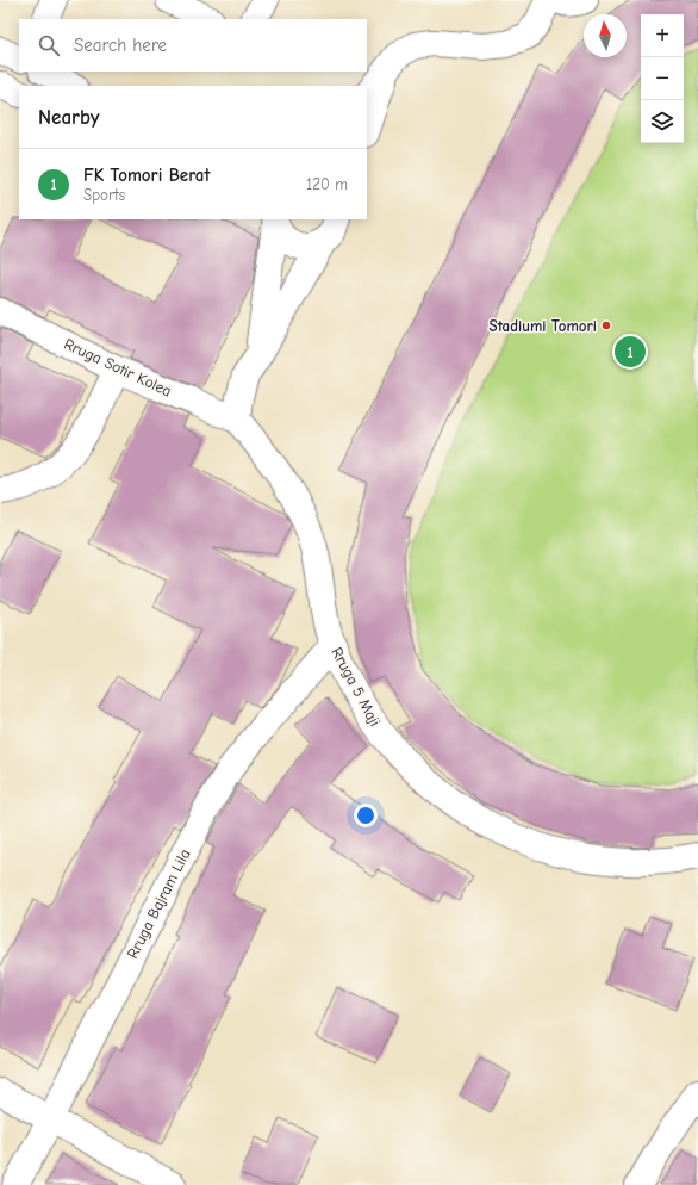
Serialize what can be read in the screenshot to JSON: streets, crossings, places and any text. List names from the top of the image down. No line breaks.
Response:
{"streets":{"street":["Rruga Sotir Kolea","Rruga 5 Maji","Rruga Bajram Lila"]},"crossings":[["Rruga Sotir Kolea","Rruga 5 Maji"],["Rruga 5 Maji","Rruga Bajram Lila"]],"places":["Stadiumi Tomori"],"north":"top","page":{"map_buttons":["+","−"],"search":"Search here","heading":"Nearby","list":[{"mark":"1","name":"FK Tomori Berat","note":"Sports","value":"120 m"}],"pins":"1"}}
